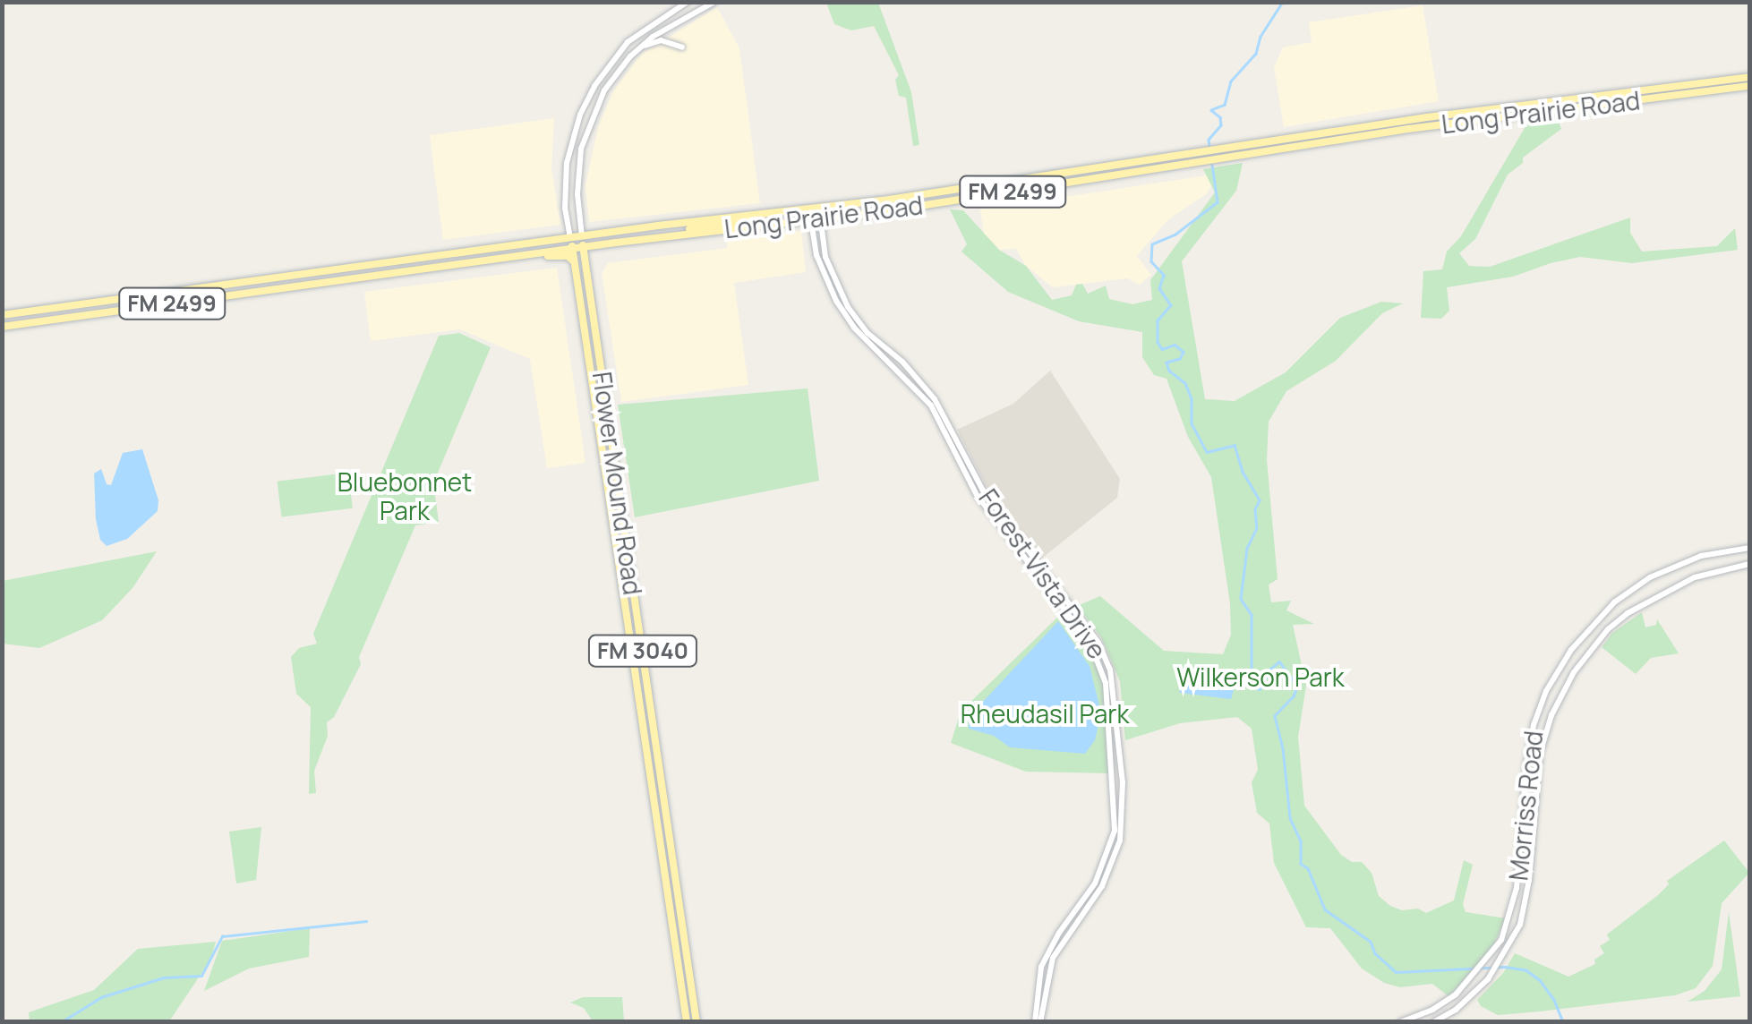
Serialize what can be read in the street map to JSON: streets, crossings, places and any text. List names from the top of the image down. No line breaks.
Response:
{"streets":{"main road":["Long Prairie Road","FM 2499","Flower Mound Road","Forest Vista Drive","FM 3040","Morriss Road"]},"crossings":[["Long Prairie Road","Flower Mound Road"],["Long Prairie Road","Forest Vista Drive"]],"parks":["Bluebonnet Park","Wilkerson Park","Rheudasil Park"]}
